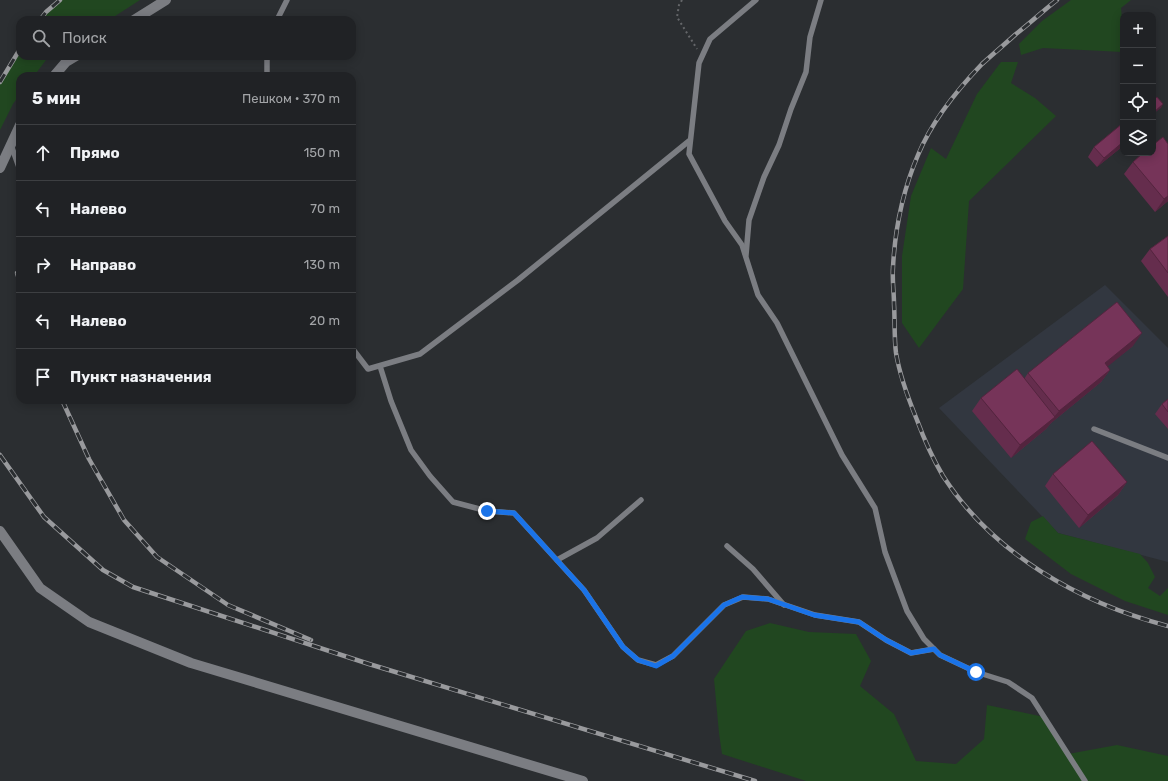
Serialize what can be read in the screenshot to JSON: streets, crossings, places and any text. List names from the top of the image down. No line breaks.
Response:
{"page":{"map_buttons":["+","−"],"search":"Поиск","heading":["5 мин","Пешком · 370 m"],"list":[["Прямо","150 m"],["Налево","70 m"],["Направо","130 m"],["Налево","20 m"],"Пункт назначения"]}}
